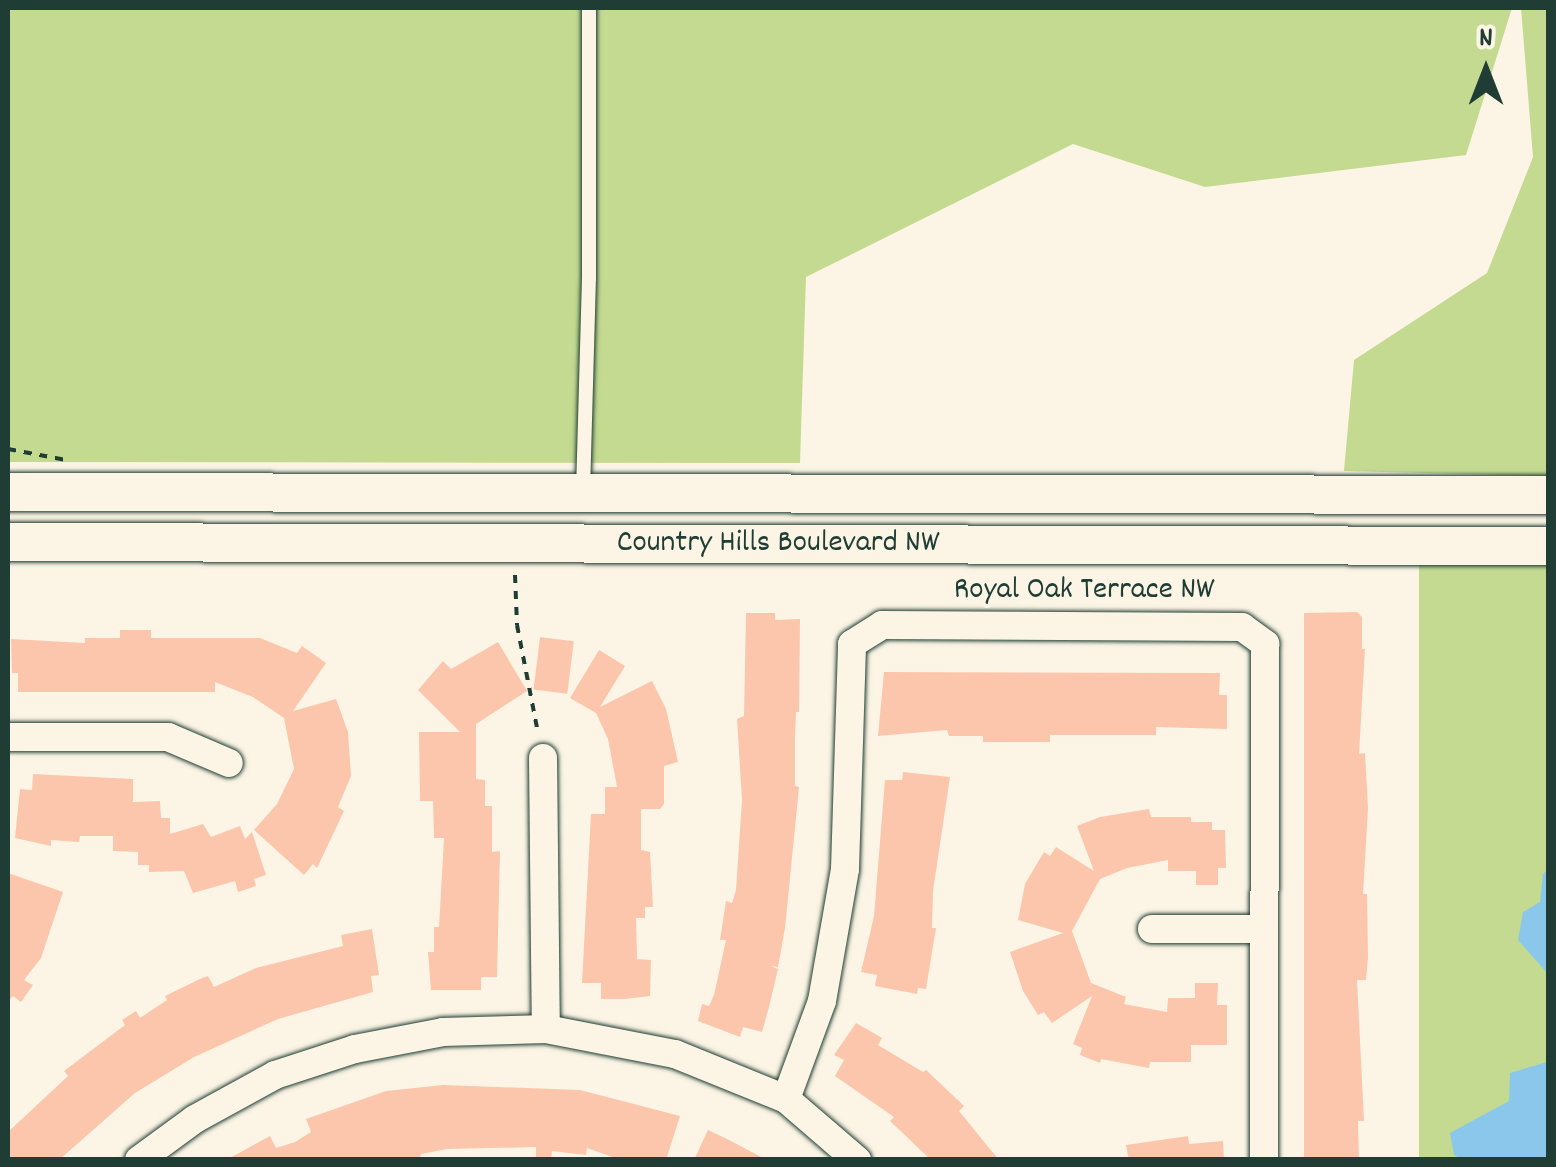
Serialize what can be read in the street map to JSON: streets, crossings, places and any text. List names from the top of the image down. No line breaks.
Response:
{"streets":{"main road":["Country Hills Boulevard NW"],"street":["Royal Oak Terrace NW"]},"north":"top"}
